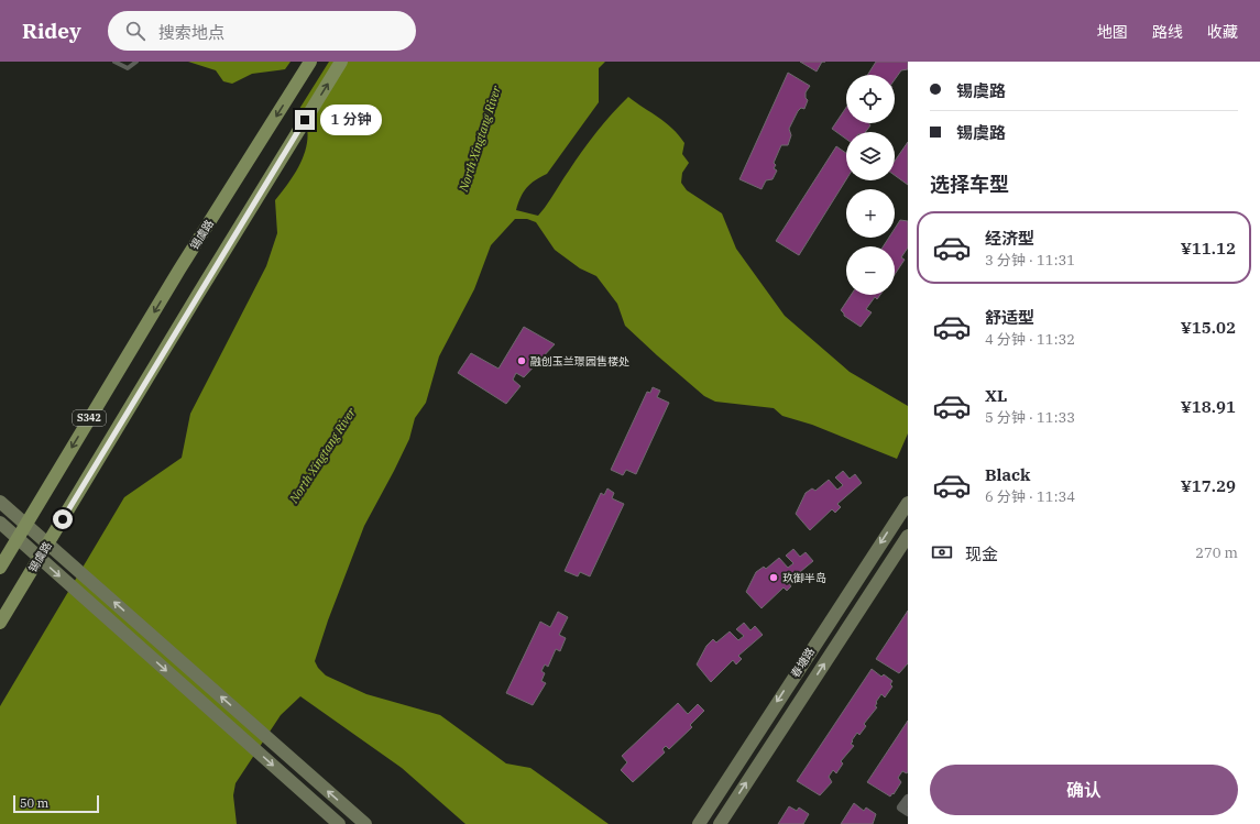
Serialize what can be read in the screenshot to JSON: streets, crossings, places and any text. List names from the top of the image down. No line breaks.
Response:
{"streets":{"main road":["锡虞路","S342","春塘路"]},"water":["North Xingtang River"],"places":["融创玉兰璟园售楼处","玖御半岛"],"scale_bar":"50 m","page":{"header":"Ridey","search":"搜索地点","nav":["地图","路线","收藏"],"banner":["锡虞路","锡虞路"],"map_buttons":["+","−"],"bubble":"1 分钟","heading":"选择车型","list":[{"name":"经济型","note":"3 分钟 · 11:31","value":"¥11.12"},{"name":"舒适型","note":"4 分钟 · 11:32","value":"¥15.02"},{"name":"XL","note":"5 分钟 · 11:33","value":"¥18.91"},{"name":"Black","note":"6 分钟 · 11:34","value":"¥17.29"}],"pay":["现金","270 m"],"buttons":"确认","scale":"50 m"}}
